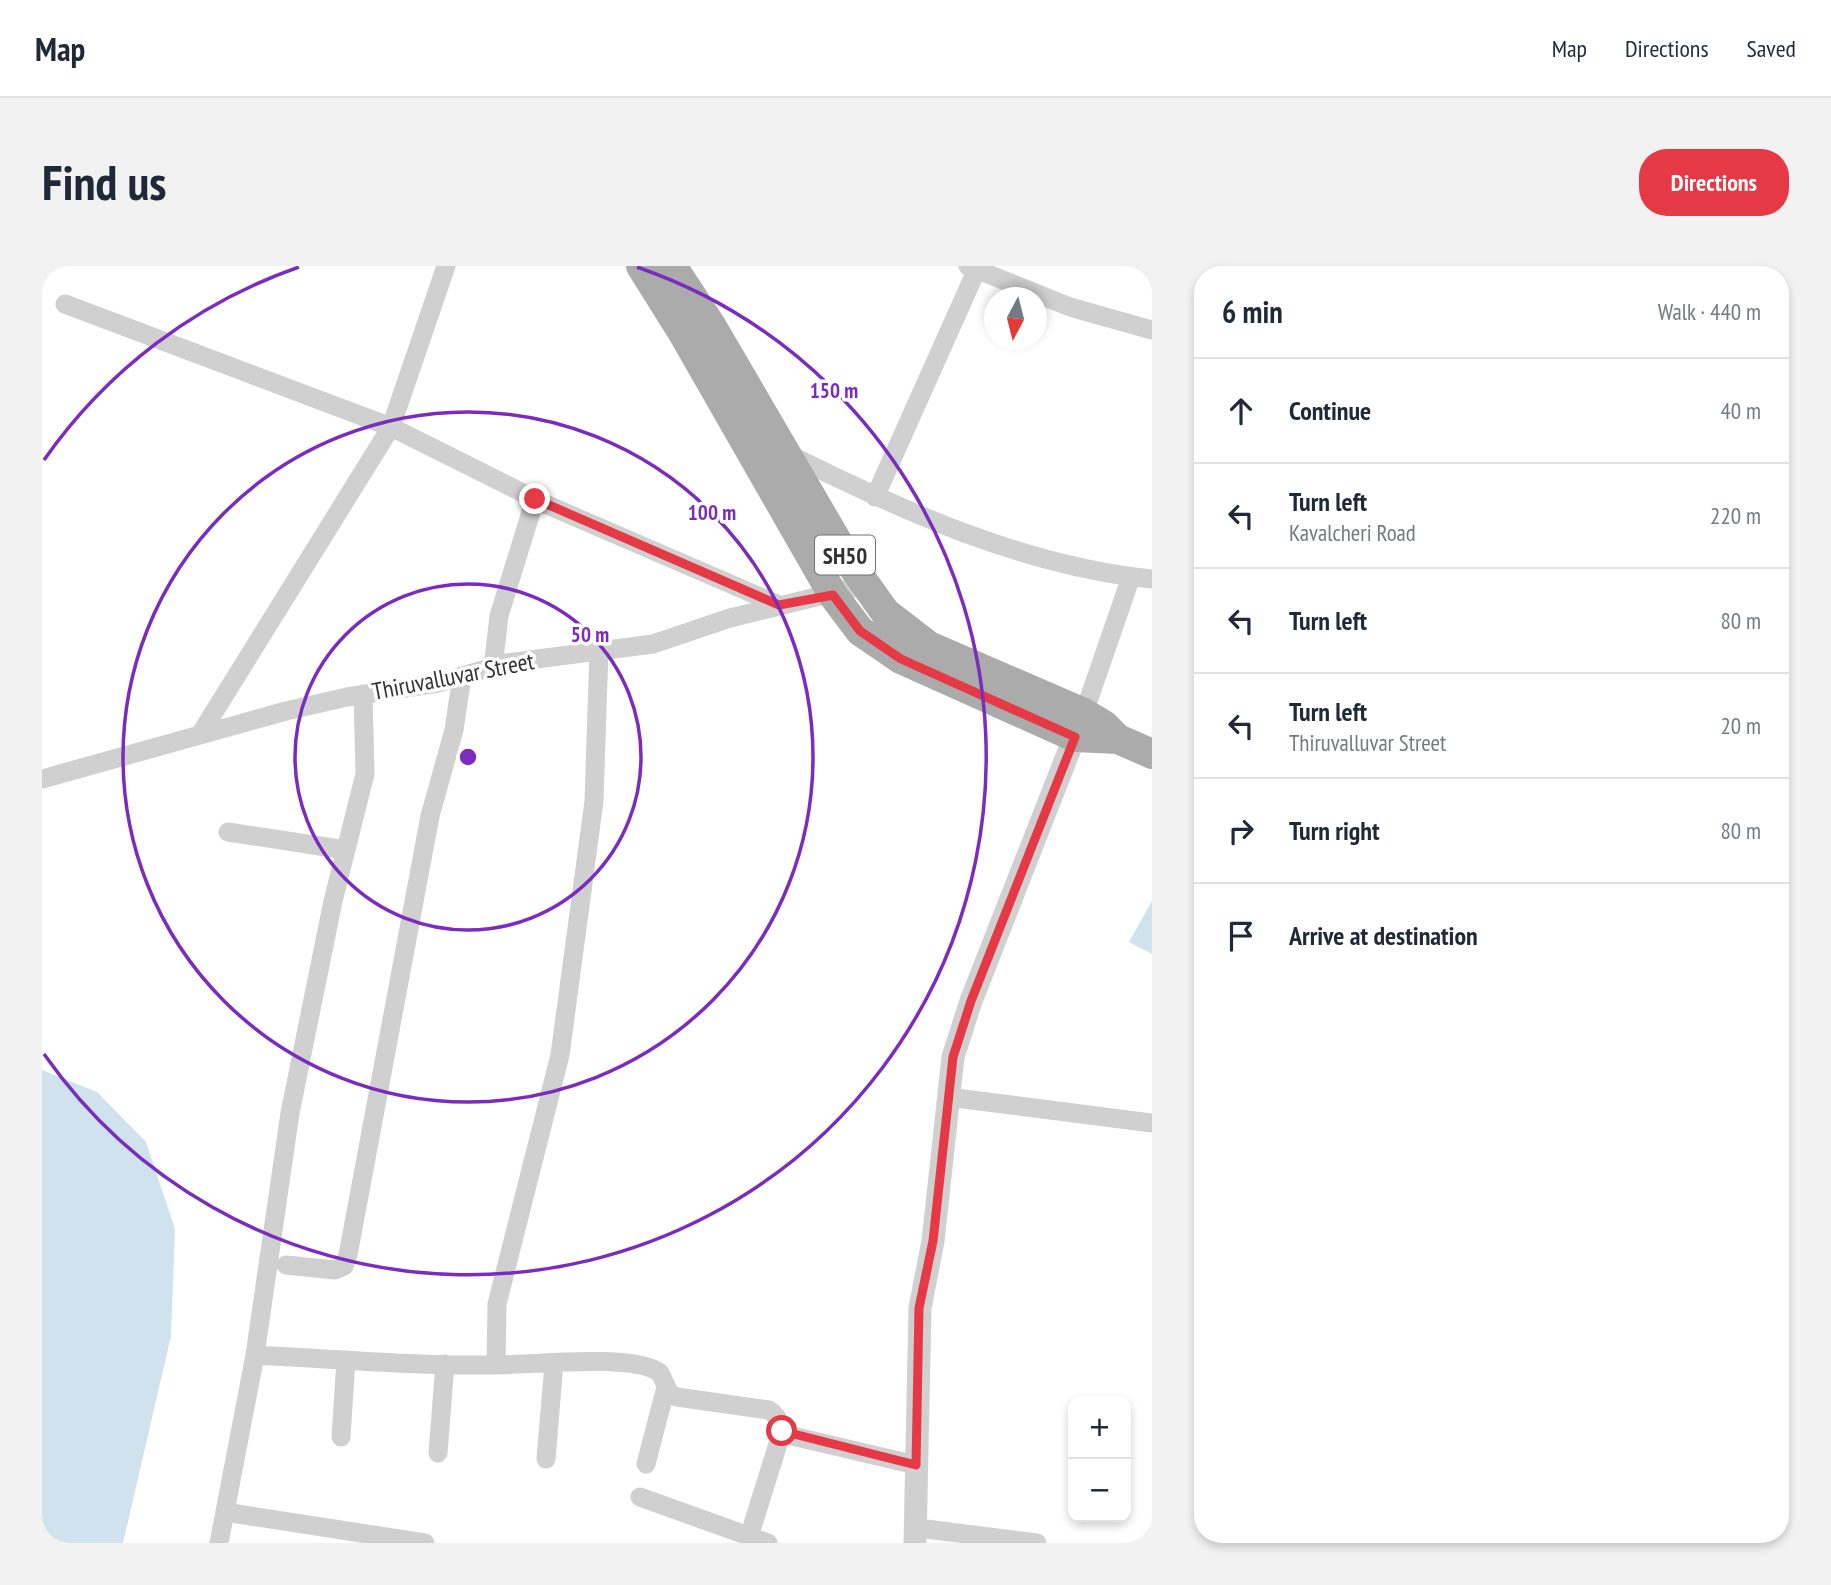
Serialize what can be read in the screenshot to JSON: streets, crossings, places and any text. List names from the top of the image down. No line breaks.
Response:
{"streets":{"main road":["SH50"],"street":["Thiruvalluvar Street"]},"crossings":[["SH50","Thiruvalluvar Street"]],"north":"bottom","page":{"header":"Map","nav":["Map","Directions","Saved"],"buttons":"Directions","title":"Find us","heading":["6 min","Walk · 440 m"],"list":[["Continue","40 m"],["Turn left","Kavalcheri Road","220 m"],["Turn left","80 m"],["Turn left","Thiruvalluvar Street","20 m"],["Turn right","80 m"],"Arrive at destination"],"map_buttons":["+","−"]},"rings":["150 m","100 m","50 m"]}
